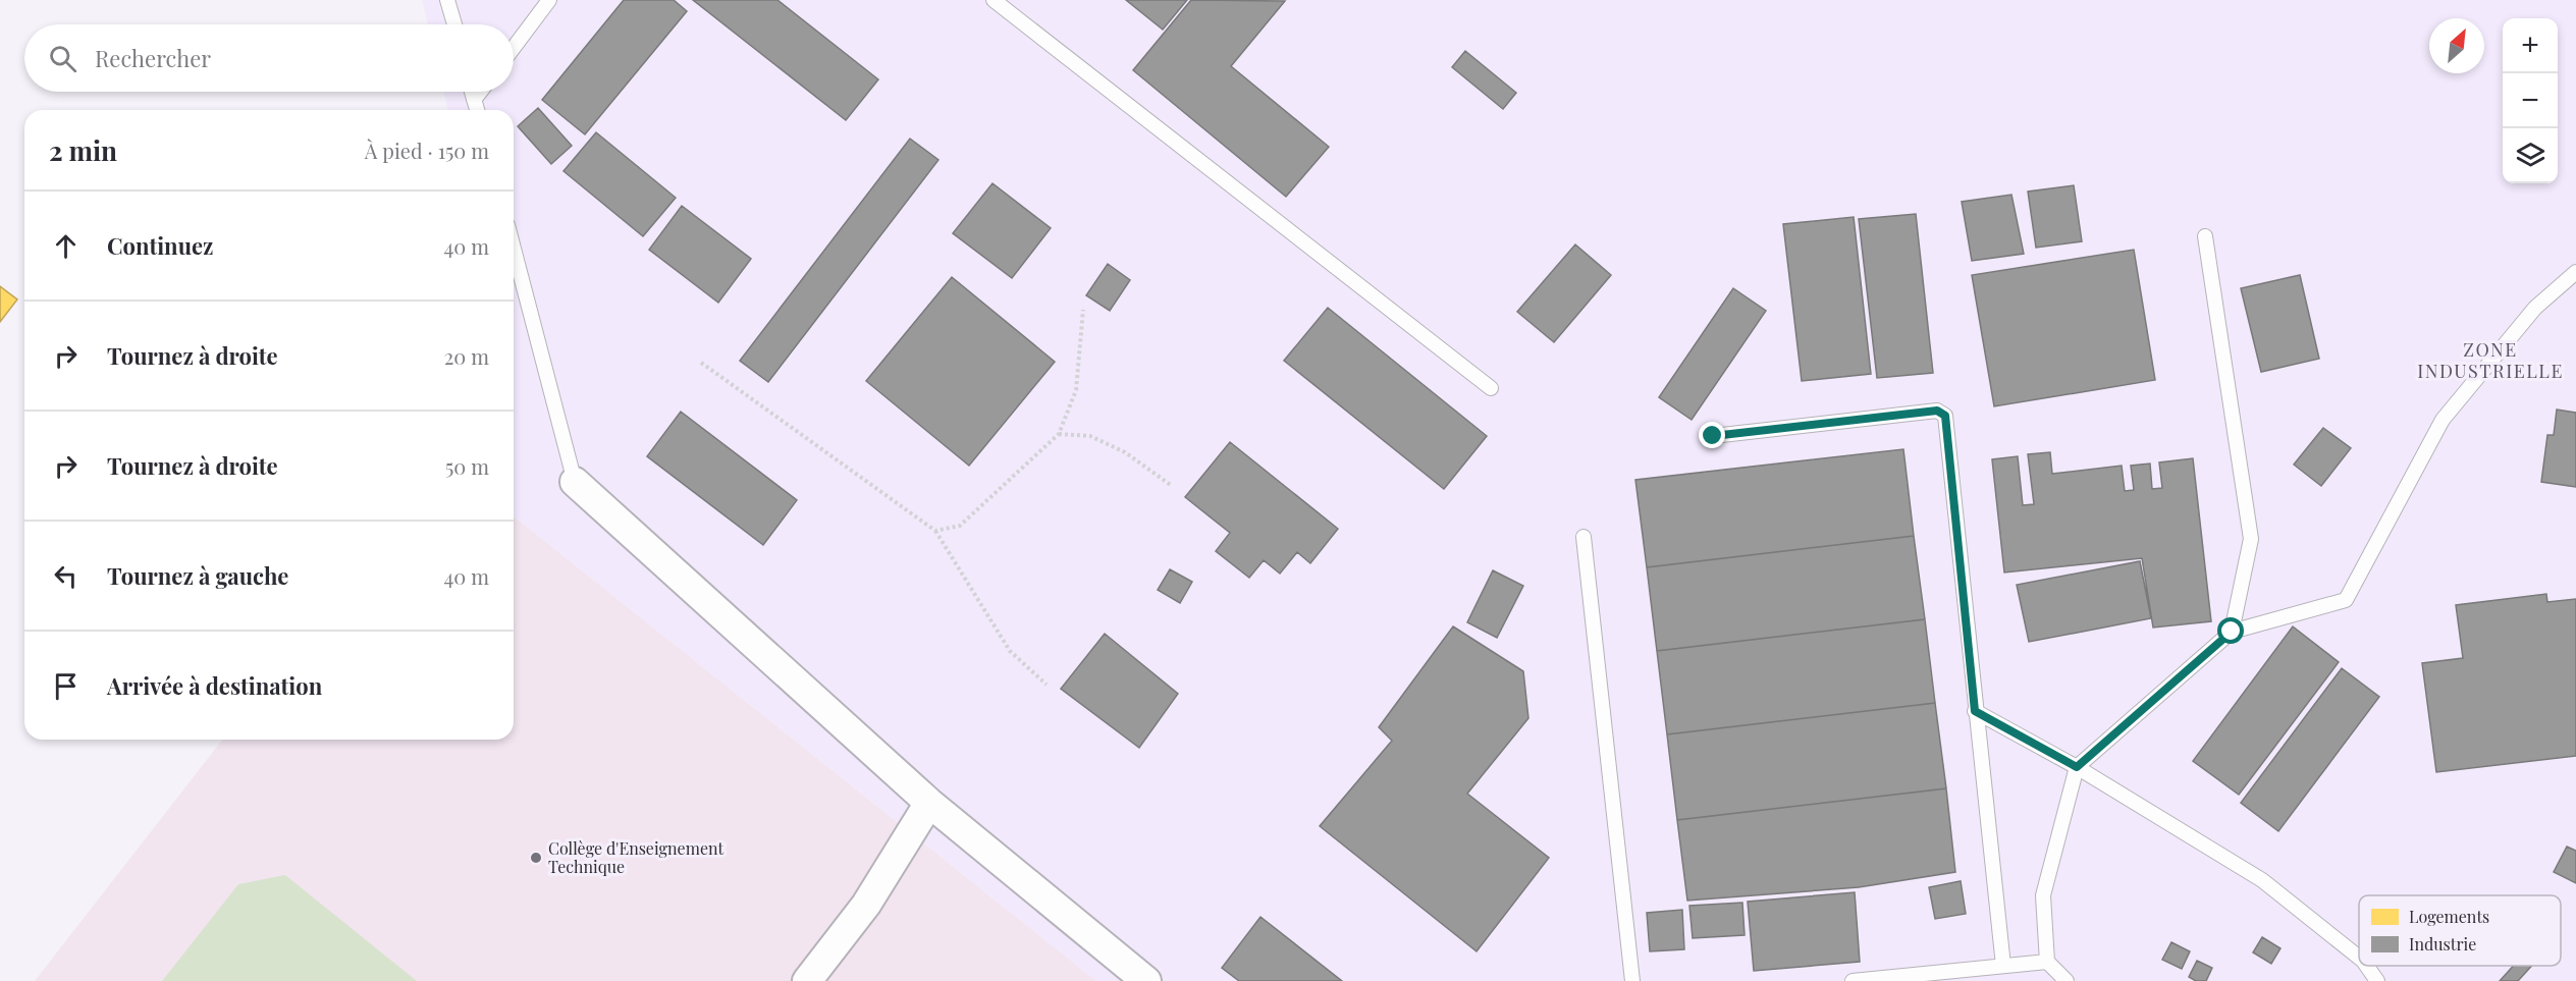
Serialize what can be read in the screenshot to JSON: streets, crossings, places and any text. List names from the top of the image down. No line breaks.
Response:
{"districts":["ZONE INDUSTRIELLE"],"places":["Collège d'Enseignement Technique"],"legend":["Logements","Industrie"],"north":"top right","page":{"map_buttons":["+","−"],"search":"Rechercher","heading":["2 min","À pied · 150 m"],"list":[["Continuez","40 m"],["Tournez à droite","20 m"],["Tournez à droite","50 m"],["Tournez à gauche","40 m"],"Arrivée à destination"]}}
